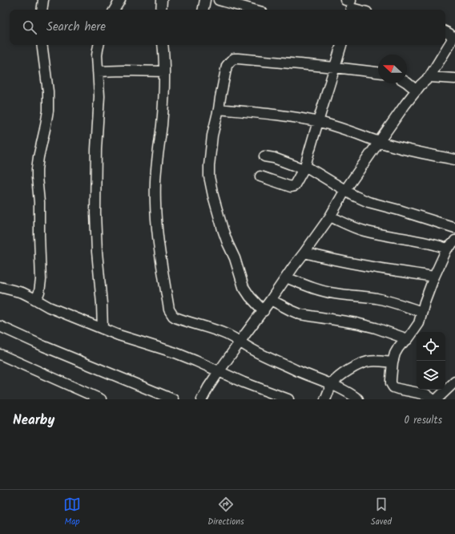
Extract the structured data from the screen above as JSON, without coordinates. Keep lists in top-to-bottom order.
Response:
{
  "north": "left",
  "page": {
    "search": "Search here",
    "heading": ["Nearby", "0 results"],
    "nav": ["Map", "Directions", "Saved"]
  }
}
